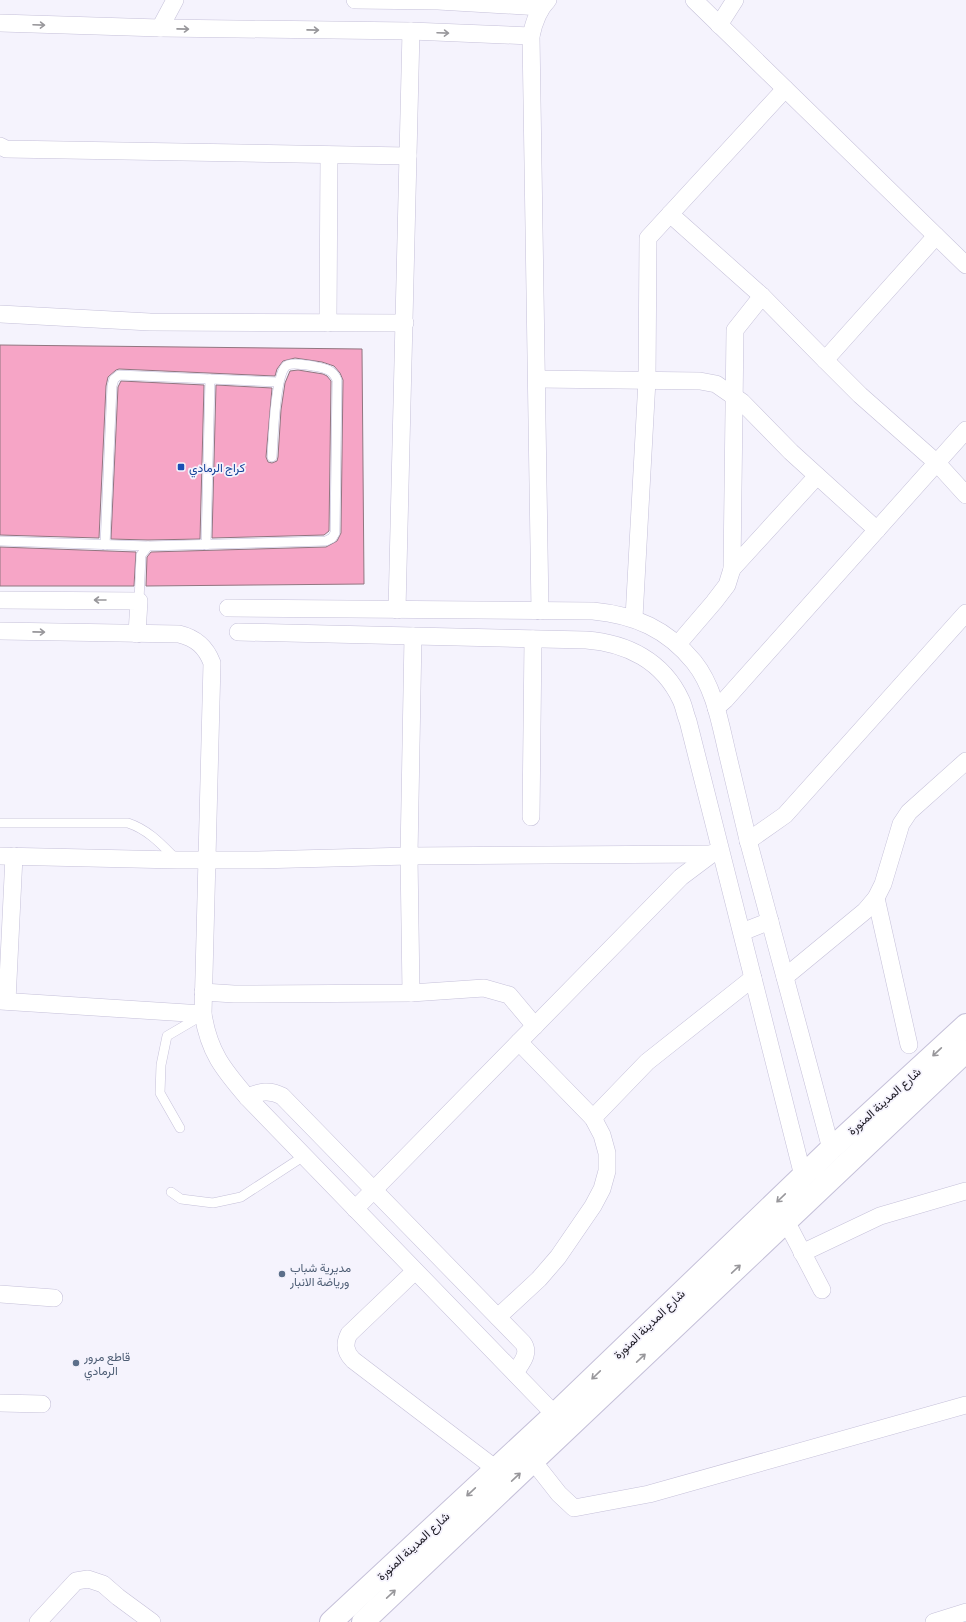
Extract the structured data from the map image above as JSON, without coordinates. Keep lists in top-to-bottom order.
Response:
{
  "streets": {
    "main road": ["شارع المدينة المنورة"]
  },
  "places": {
    "transit": ["كراج الرمادي"],
    "other": ["مديرية شباب ورياضة الانبار", "قاطع مرور الرمادي"]
  }
}
